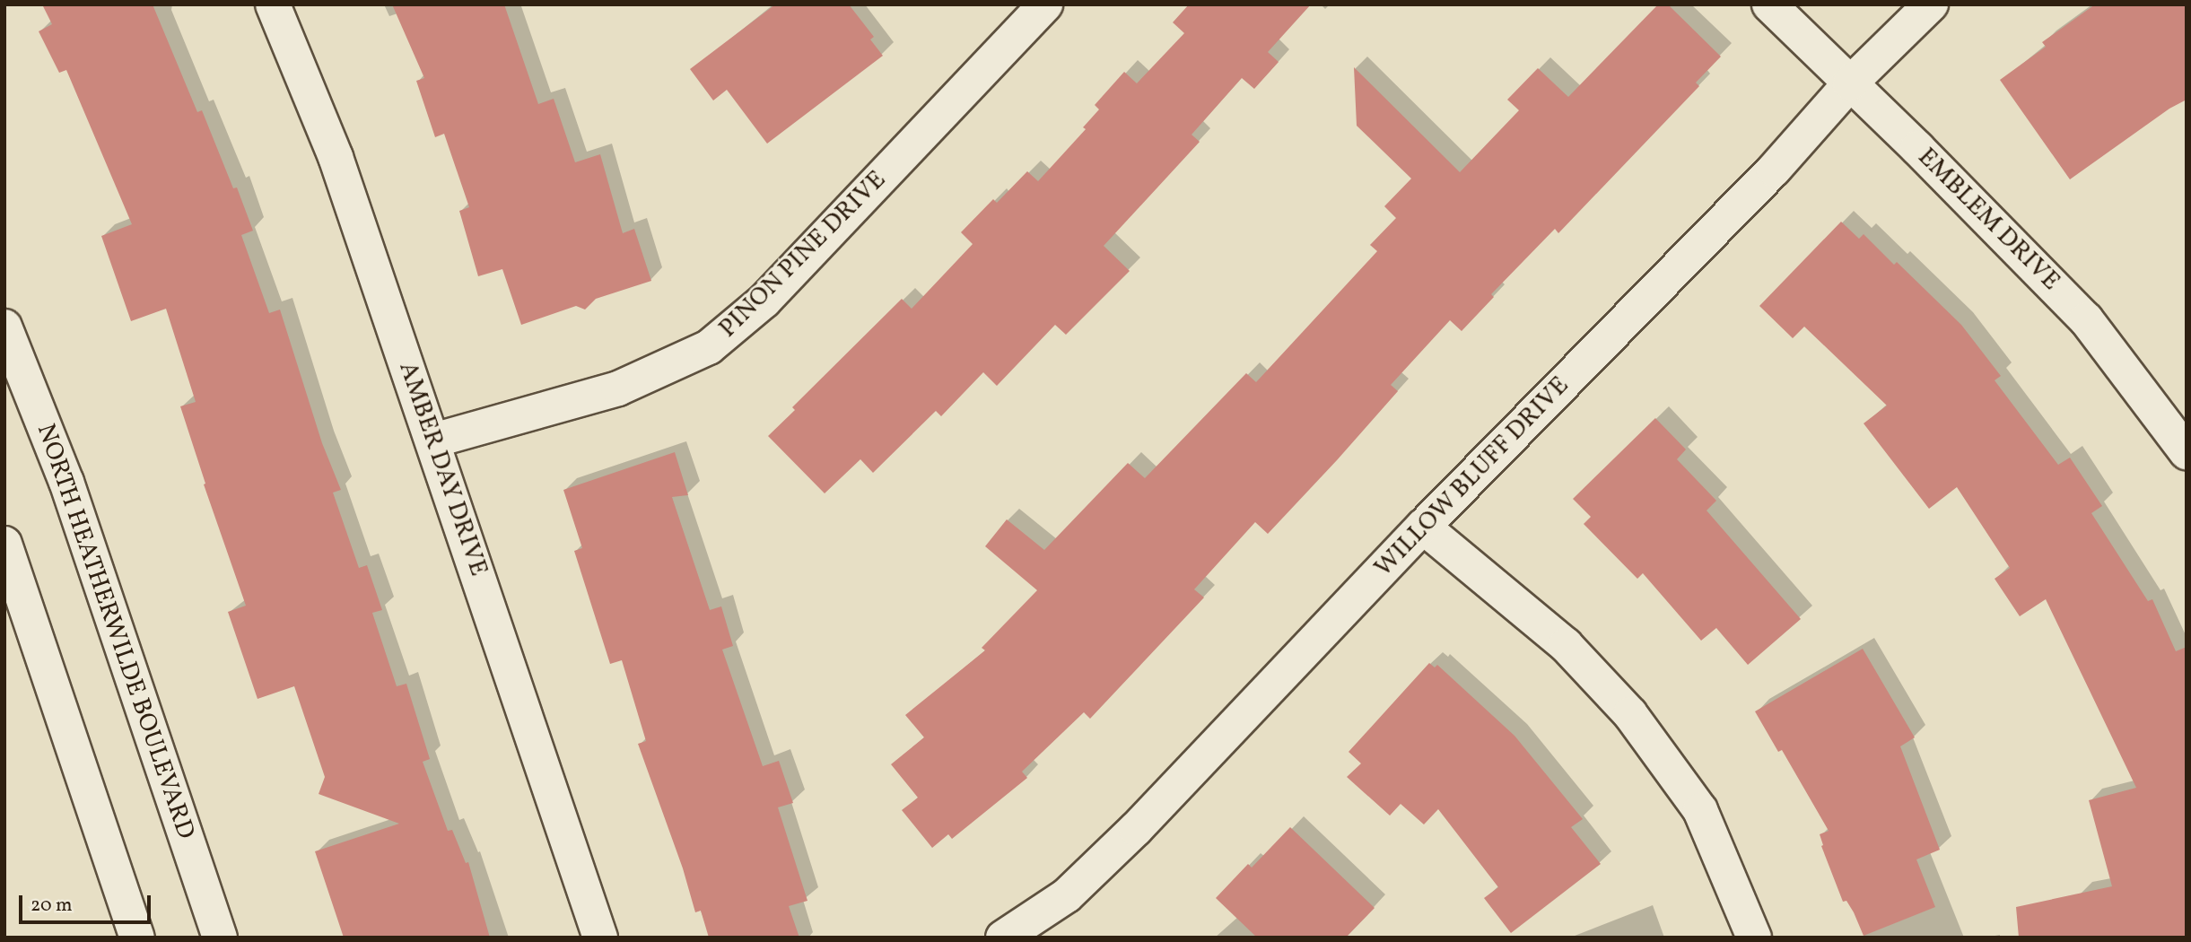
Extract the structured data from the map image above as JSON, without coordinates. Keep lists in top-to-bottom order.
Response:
{
  "streets": {
    "street": [
      "EMBLEM DRIVE",
      "PINON PINE DRIVE",
      "AMBER DAY DRIVE",
      "WILLOW BLUFF DRIVE",
      "NORTH HEATHERWILDE BOULEVARD"
    ]
  },
  "crossings": [
    ["EMBLEM DRIVE", "WILLOW BLUFF DRIVE"],
    ["PINON PINE DRIVE", "AMBER DAY DRIVE"]
  ],
  "scale_bar": "20 m"
}
